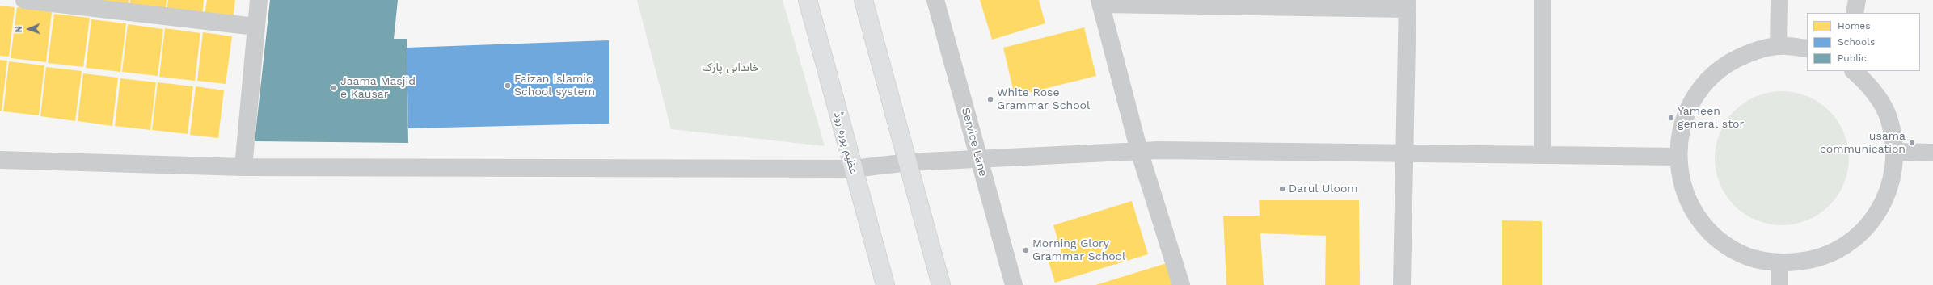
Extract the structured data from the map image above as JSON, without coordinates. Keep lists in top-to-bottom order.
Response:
{
  "streets": {
    "main road": ["عظیم پورہ روڈ"],
    "street": ["Service Lane"]
  },
  "parks": ["خاندانی پارک"],
  "places": [
    "Faizan Islamic School system",
    "Jaama Masjid e Kausar",
    "White Rose Grammar School",
    "Yameen general stor",
    "usama communication",
    "Darul Uloom",
    "Morning Glory Grammar School"
  ],
  "legend": ["Homes", "Schools", "Public"],
  "north": "left"
}
